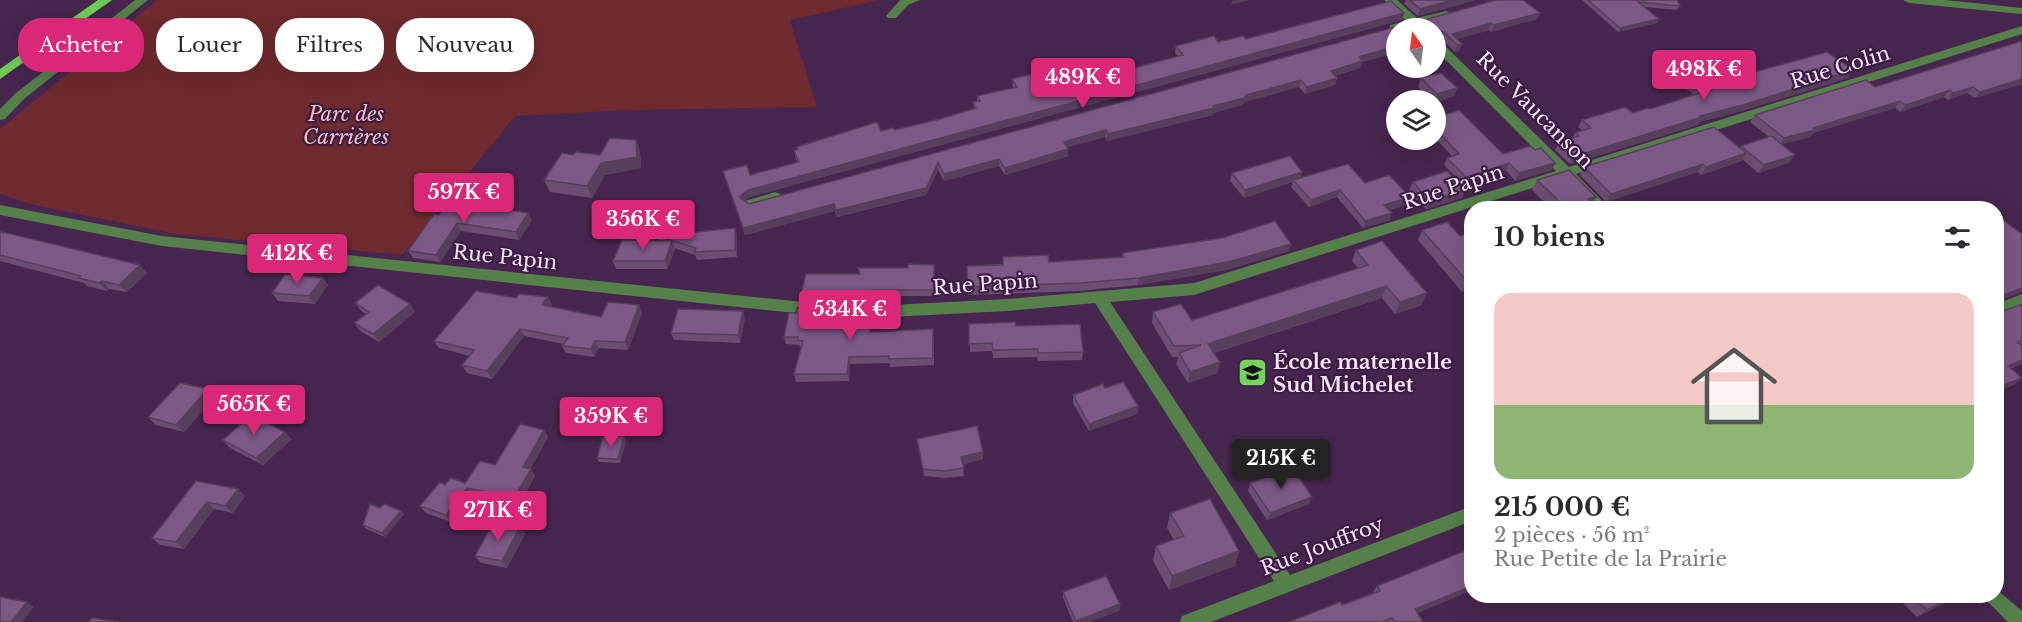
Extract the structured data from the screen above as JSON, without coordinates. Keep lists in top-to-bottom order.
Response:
{
  "streets": {
    "street": [
      "Rue Colin",
      "Rue Vaucanson",
      "Rue Papin",
      "Rue Jouffroy"
    ]
  },
  "crossings": [
    ["Rue Colin", "Rue Vaucanson"],
    ["Rue Colin", "Rue Papin"],
    ["Rue Vaucanson", "Rue Papin"]
  ],
  "parks": ["Parc des Carrières"],
  "places": {
    "school or university": ["École maternelle Sud Michelet"]
  },
  "north": "top",
  "page": {
    "chip": [
      "Acheter",
      "Louer",
      "Filtres",
      "Nouveau"
    ],
    "price": [
      "498K €",
      "489K €",
      "597K €",
      "356K €",
      "412K €",
      "534K €",
      "565K €",
      "359K €",
      "215K €",
      "271K €"
    ],
    "heading": "10 biens",
    "list": [
      {
        "name": "215 000 €",
        "note": "2 pièces · 56 m² · Rue Petite de la Prairie"
      }
    ]
  }
}
